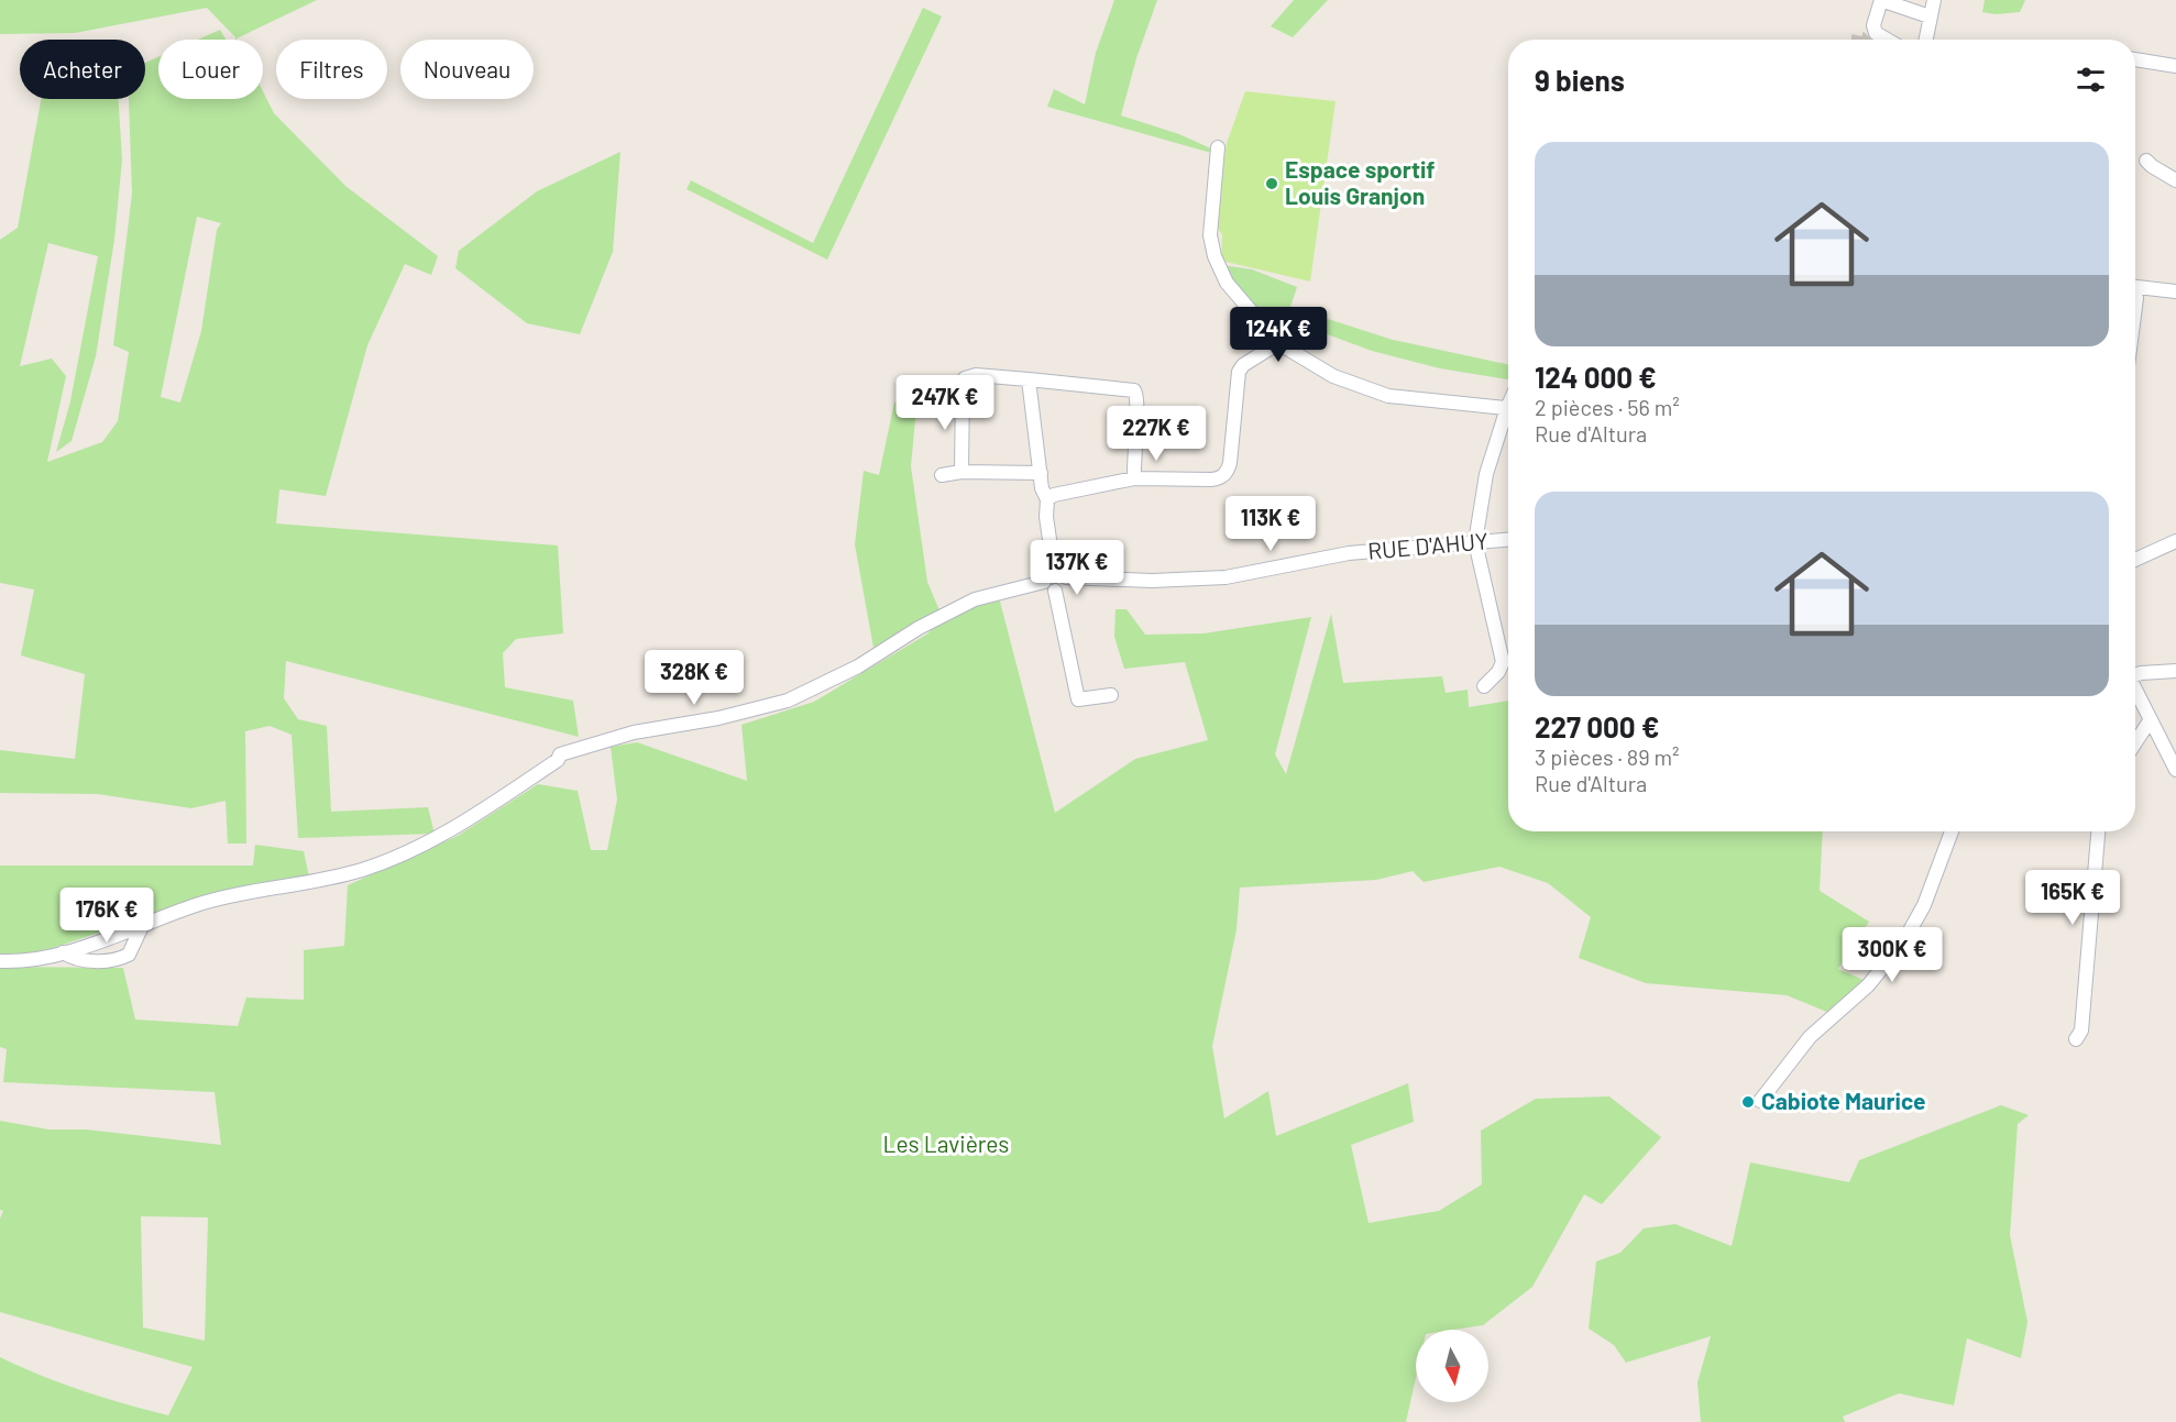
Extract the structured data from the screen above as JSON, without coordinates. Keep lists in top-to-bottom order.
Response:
{
  "streets": {
    "street": ["RUE D'AHUY"]
  },
  "parks": ["Les Lavières"],
  "places": ["Espace sportif Louis Granjon", "Cabiote Maurice"],
  "north": "bottom",
  "page": {
    "chip": [
      "Acheter",
      "Louer",
      "Filtres",
      "Nouveau"
    ],
    "heading": "9 biens",
    "list": [
      {
        "name": "124 000 €",
        "note": "2 pièces · 56 m² · Rue d'Altura"
      },
      {
        "name": "227 000 €",
        "note": "3 pièces · 89 m² · Rue d'Altura"
      }
    ],
    "price": [
      "124K €",
      "247K €",
      "227K €",
      "113K €",
      "137K €",
      "328K €",
      "165K €",
      "176K €",
      "300K €"
    ]
  }
}
